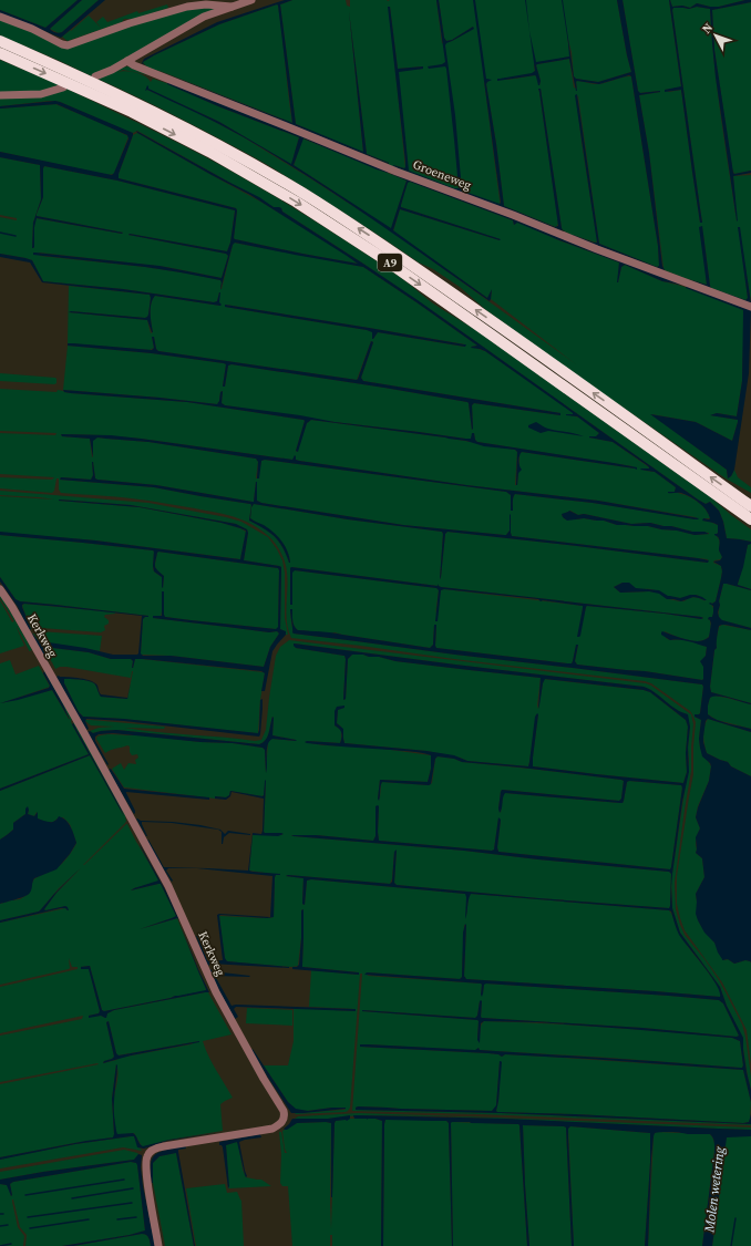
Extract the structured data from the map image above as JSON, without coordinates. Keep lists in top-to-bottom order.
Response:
{
  "streets": {
    "highway": ["A9"],
    "street": ["Groeneweg", "Kerkweg"]
  },
  "water": ["Molen wetering"],
  "north": "top left"
}
